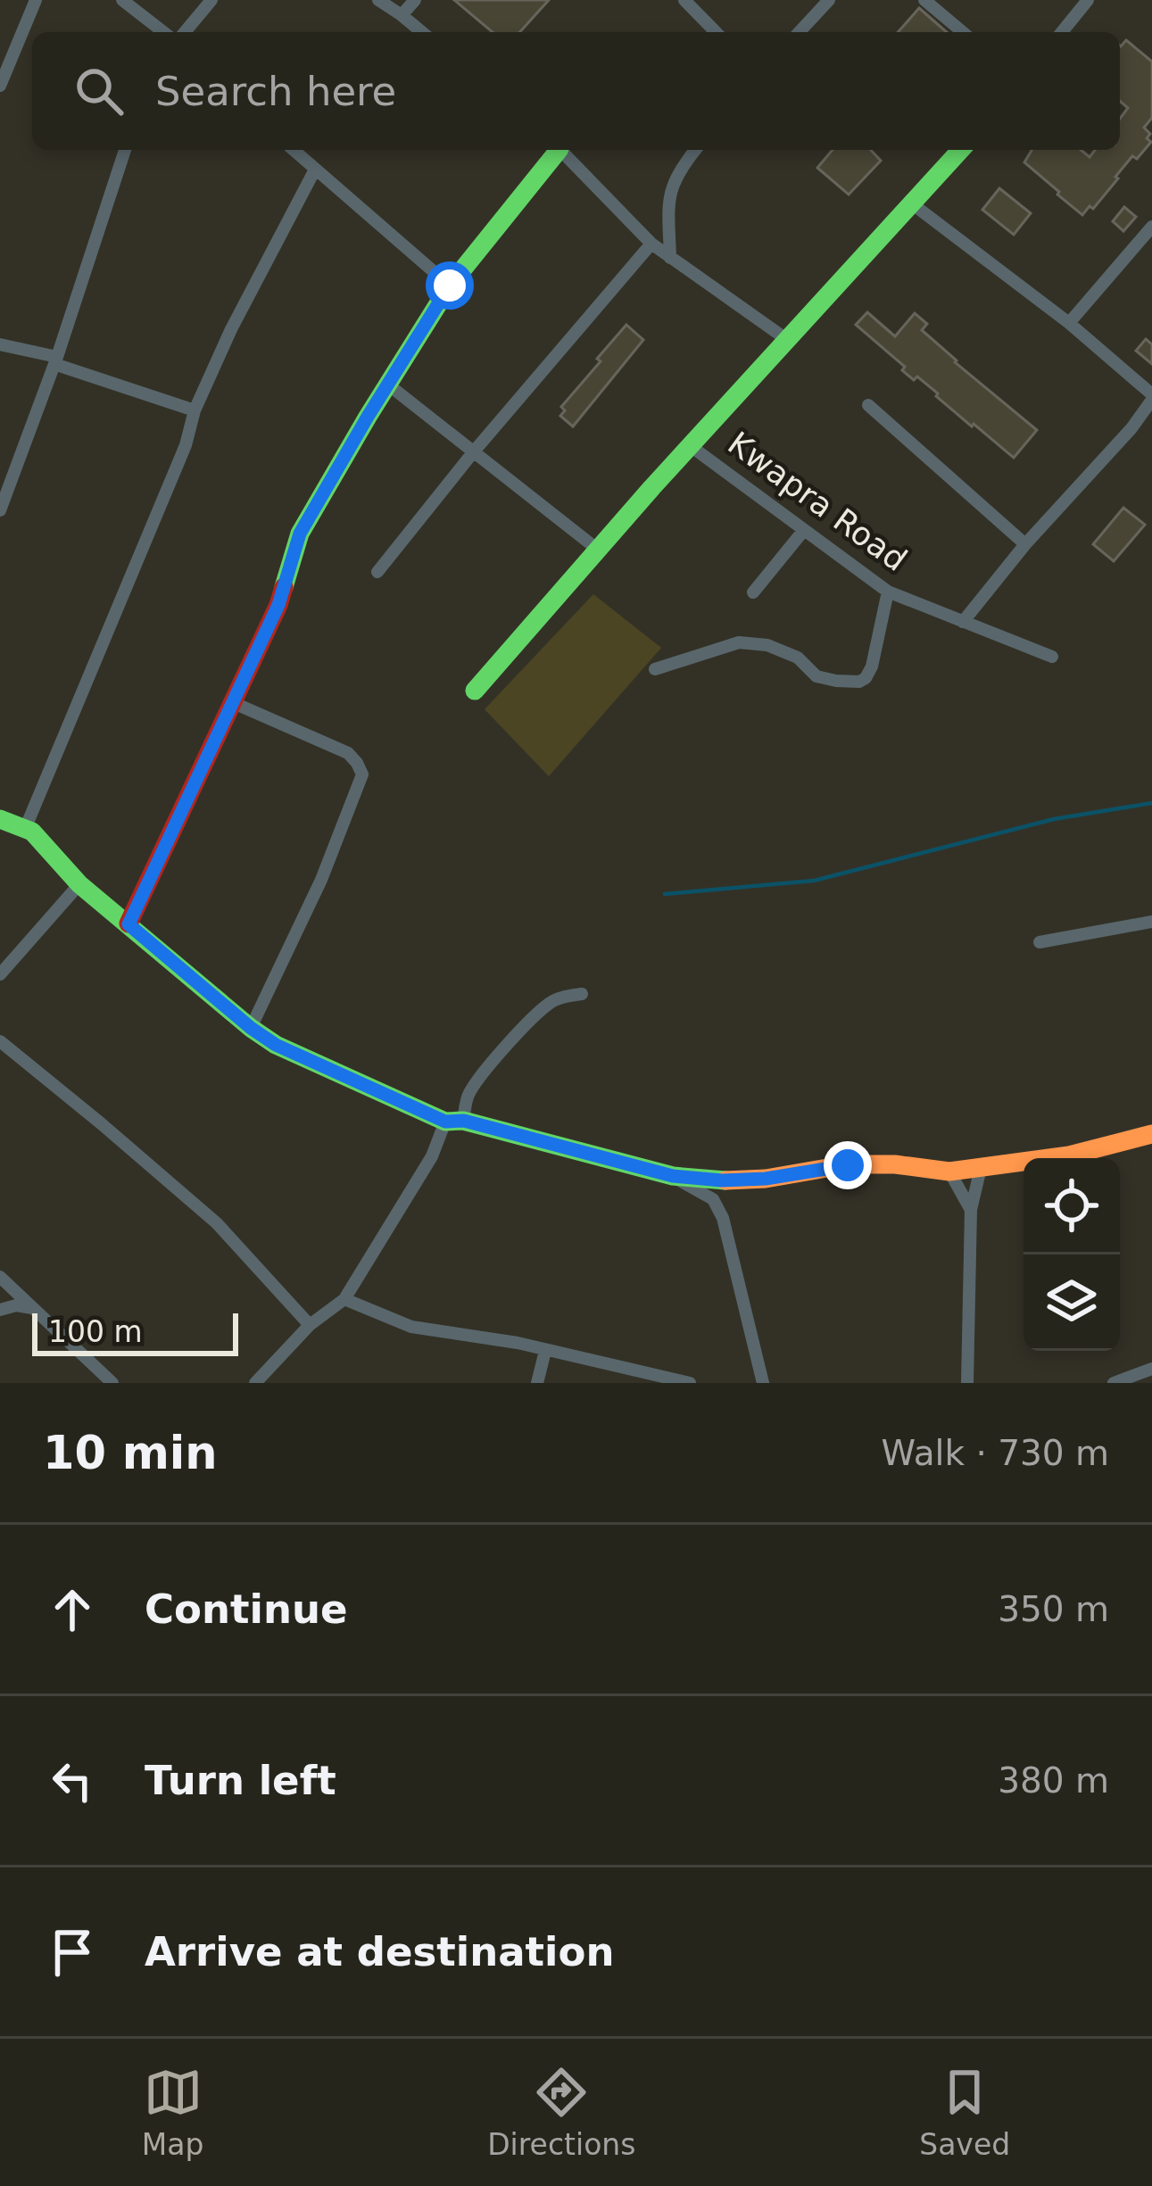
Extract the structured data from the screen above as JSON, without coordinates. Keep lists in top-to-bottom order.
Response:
{
  "streets": {
    "street": ["Kwapra Road"]
  },
  "scale_bar": "100 m",
  "page": {
    "search": "Search here",
    "scale": "100 m",
    "heading": ["10 min", "Walk · 730 m"],
    "list": [
      ["Continue", "350 m"],
      ["Turn left", "380 m"],
      "Arrive at destination"
    ],
    "nav": ["Map", "Directions", "Saved"]
  }
}
